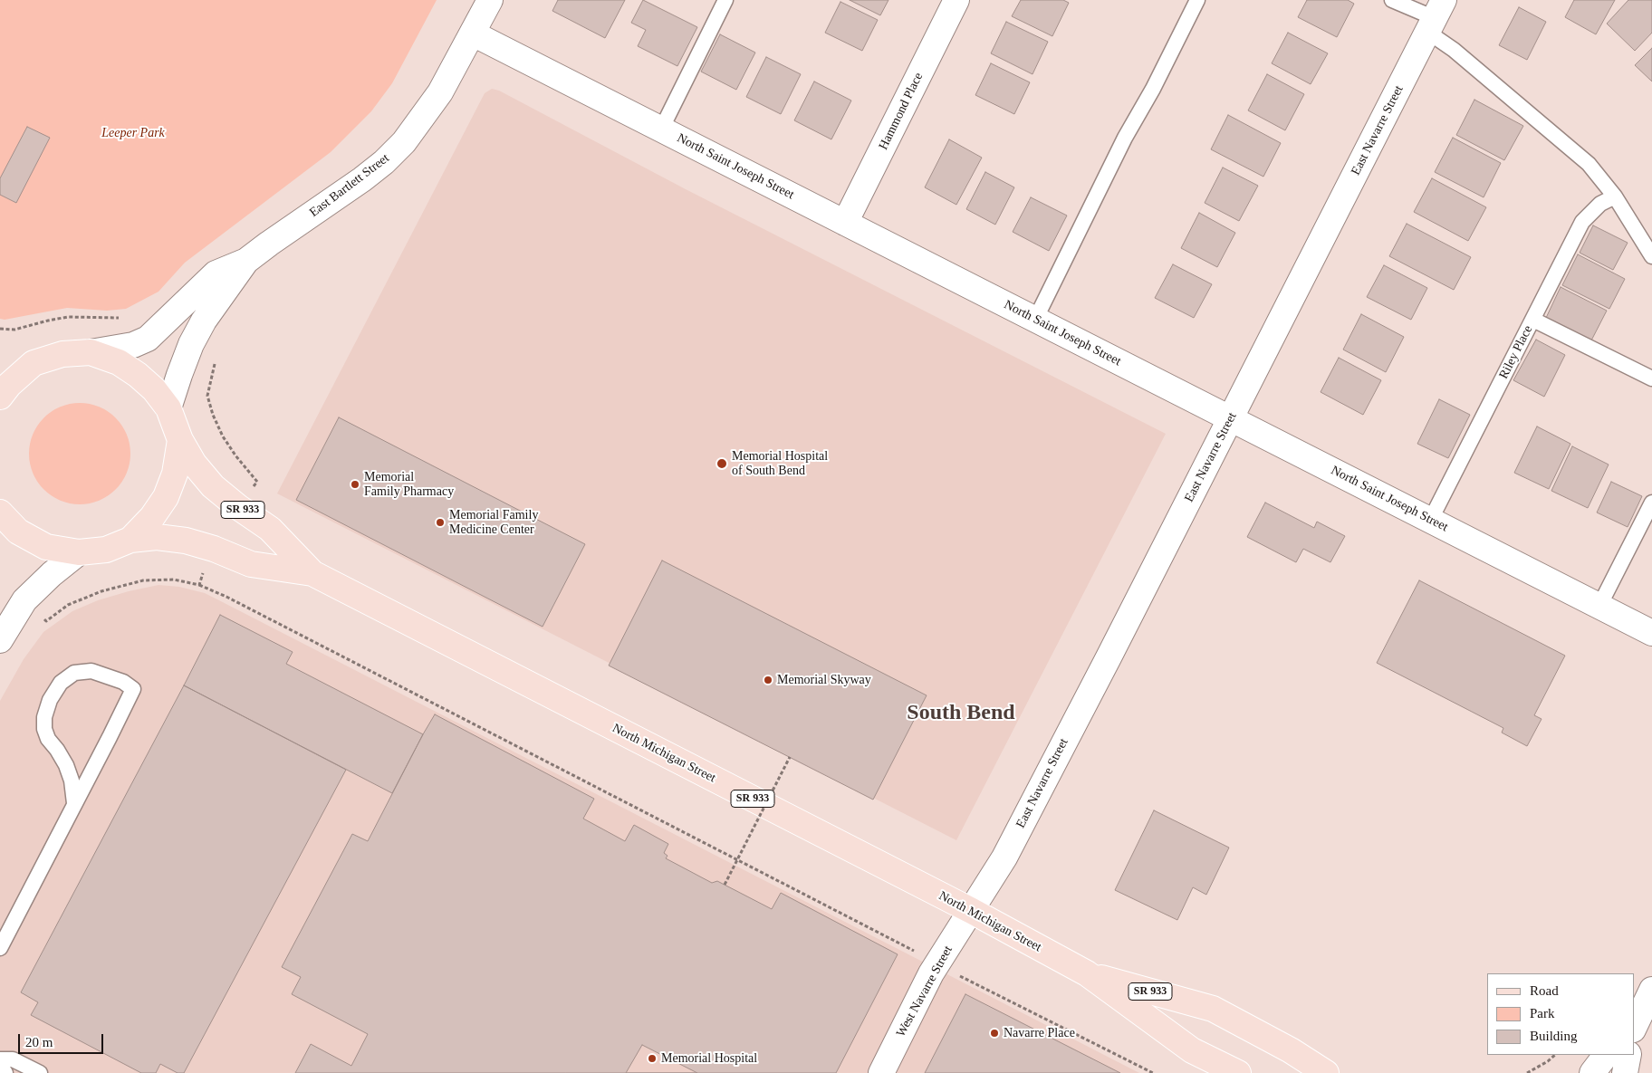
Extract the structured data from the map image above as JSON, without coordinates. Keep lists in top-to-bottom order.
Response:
{
  "streets": {
    "main road": ["SR 933", "North Michigan Street"],
    "street": [
      "Hammond Place",
      "East Navarre Street",
      "North Saint Joseph Street",
      "East Bartlett Street",
      "West Navarre Street"
    ],
    "lane": ["Riley Place"]
  },
  "crossings": [
    ["Hammond Place", "North Saint Joseph Street"],
    ["East Navarre Street", "North Saint Joseph Street"],
    ["East Navarre Street", "North Michigan Street"],
    ["East Navarre Street", "West Navarre Street"],
    ["North Saint Joseph Street", "East Bartlett Street"],
    ["North Saint Joseph Street", "Riley Place"],
    ["East Bartlett Street", "SR 933"],
    ["SR 933", "North Michigan Street"],
    ["North Michigan Street", "West Navarre Street"]
  ],
  "districts": ["South Bend"],
  "parks": ["Leeper Park"],
  "places": [
    "Memorial Hospital of South Bend",
    "Memorial Family Pharmacy",
    "Memorial Family Medicine Center",
    "Memorial Skyway",
    "Navarre Place",
    "Memorial Hospital"
  ],
  "legend": ["Road", "Park", "Building"],
  "scale_bar": "20 m"
}
